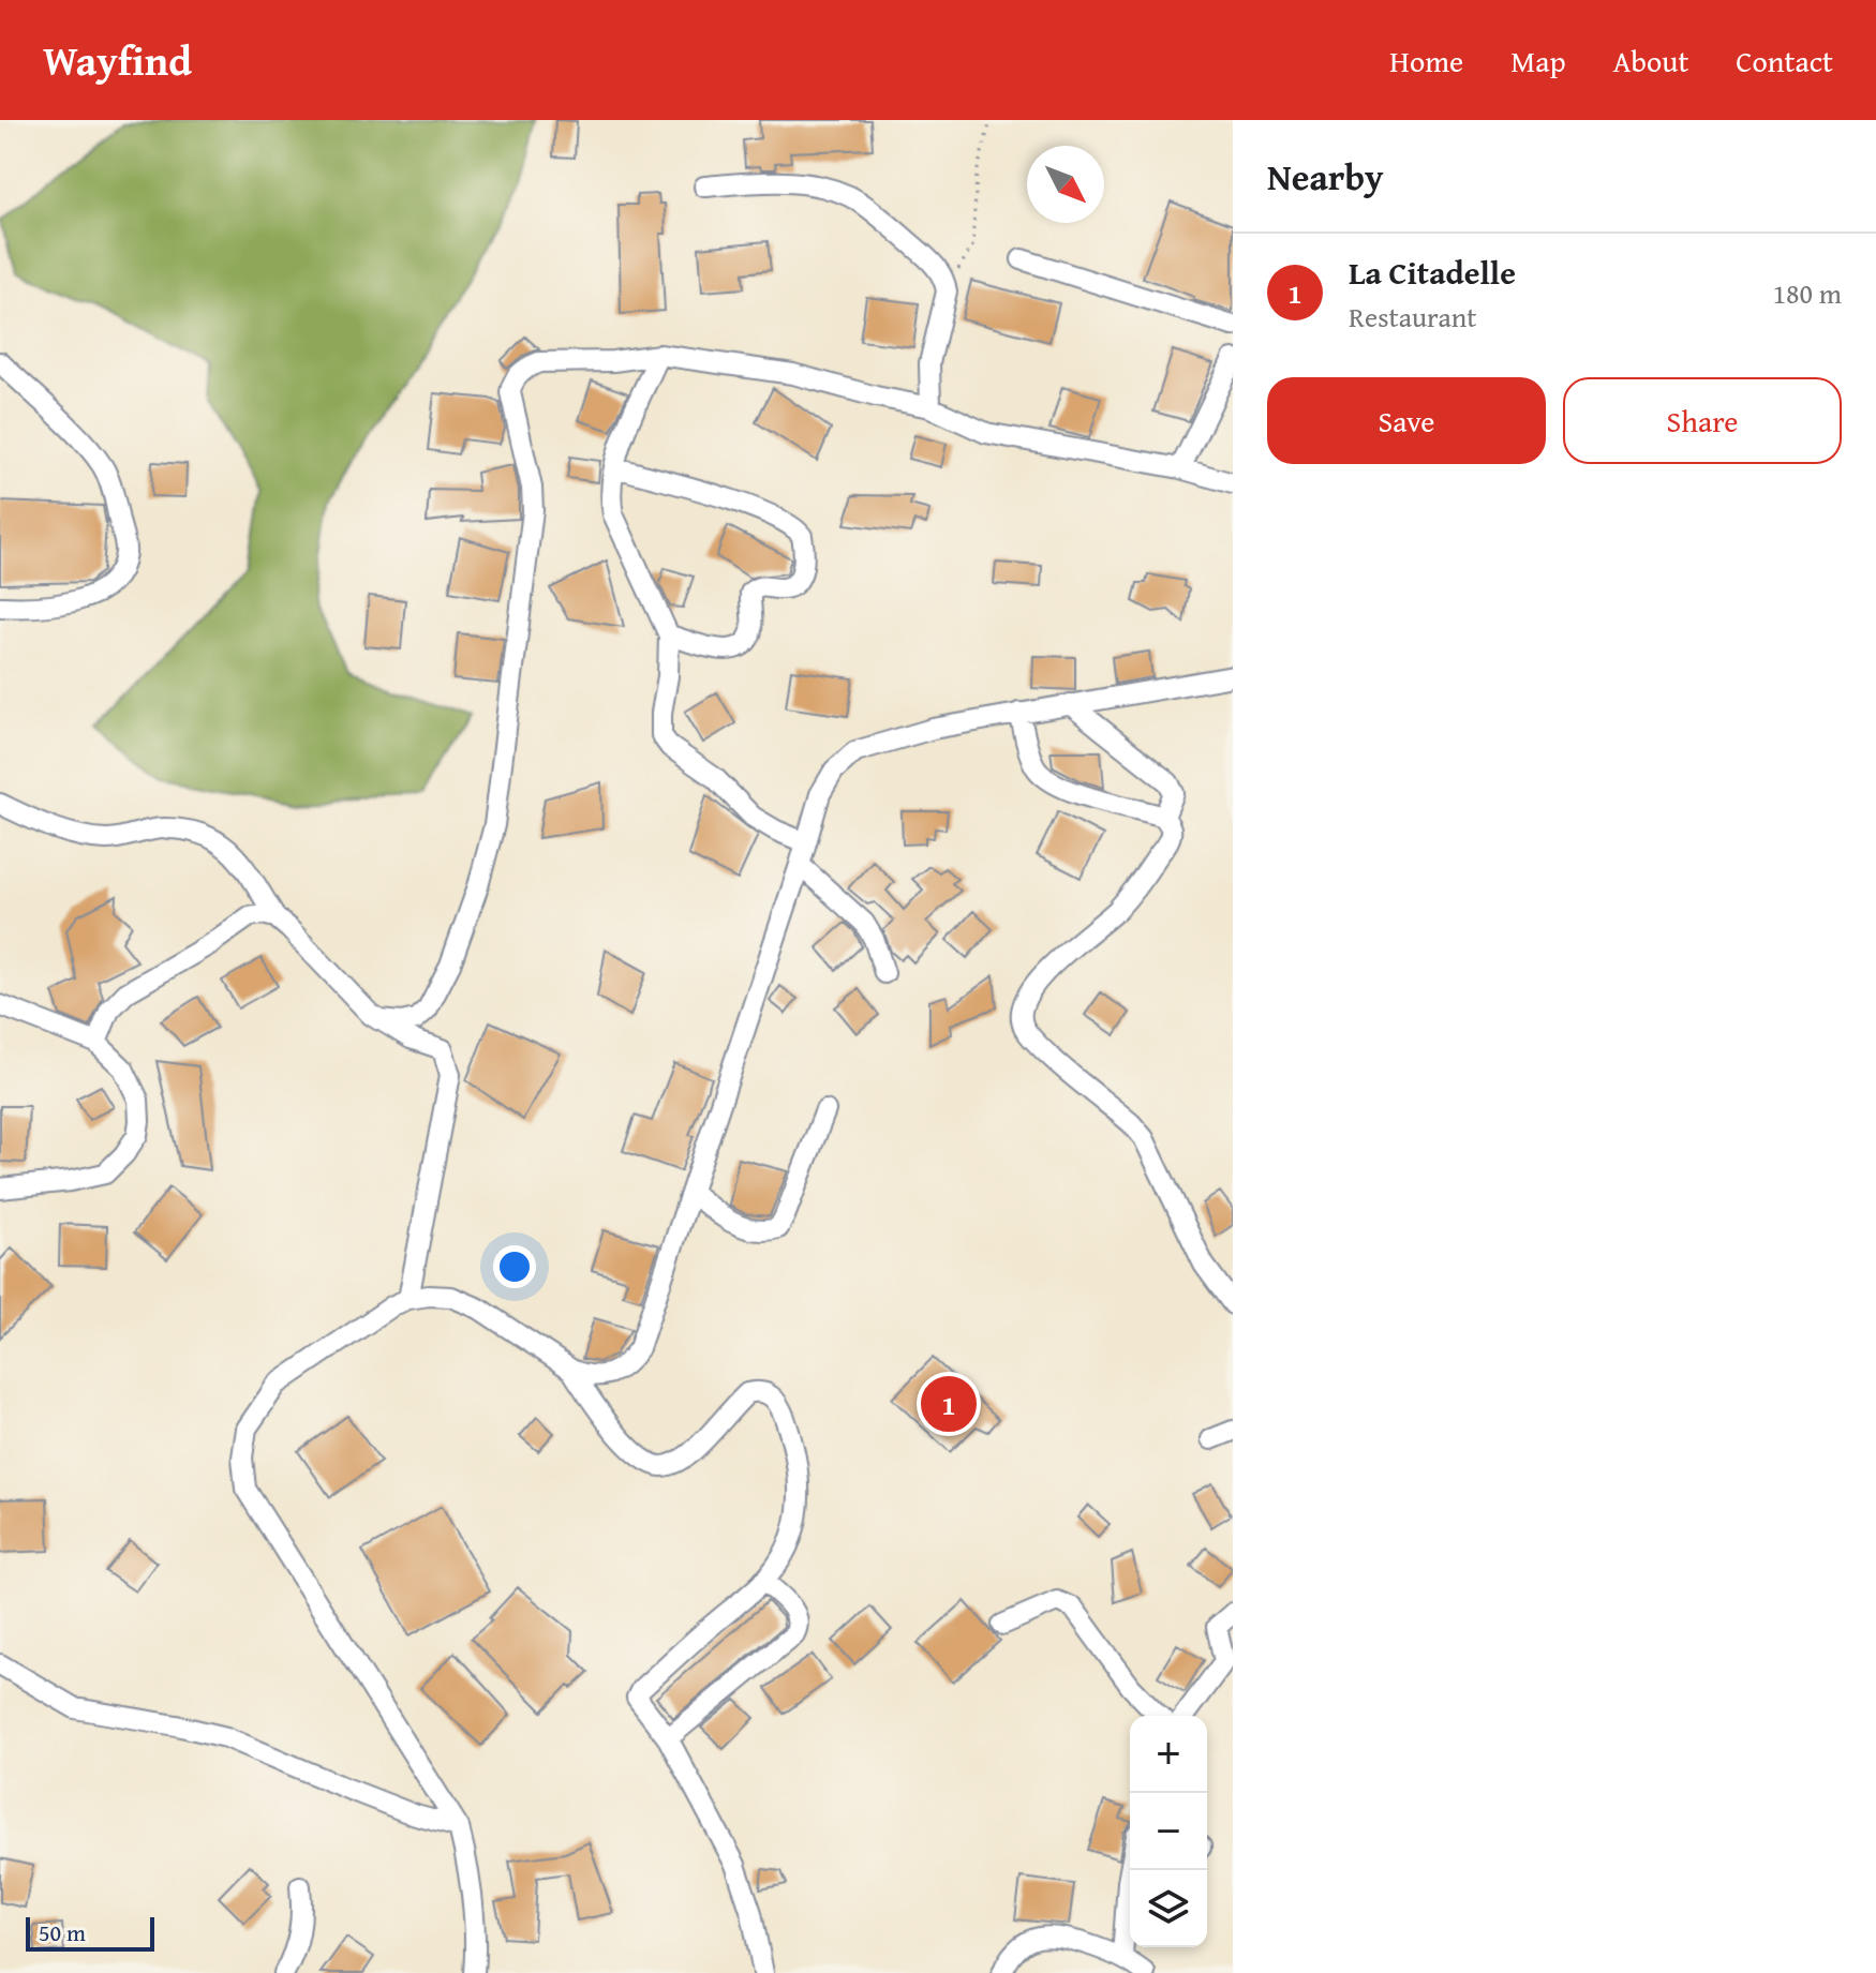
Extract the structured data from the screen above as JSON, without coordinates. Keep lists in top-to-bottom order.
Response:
{
  "scale_bar": "50 m",
  "north": "bottom right",
  "page": {
    "header": "Wayfind",
    "nav": [
      "Home",
      "Map",
      "About",
      "Contact"
    ],
    "heading": "Nearby",
    "list": [
      {
        "mark": "1",
        "name": "La Citadelle",
        "note": "Restaurant",
        "value": "180 m"
      }
    ],
    "buttons": ["Save", "Share"],
    "pins": "1",
    "map_buttons": ["+", "−"],
    "scale": "50 m"
  }
}
